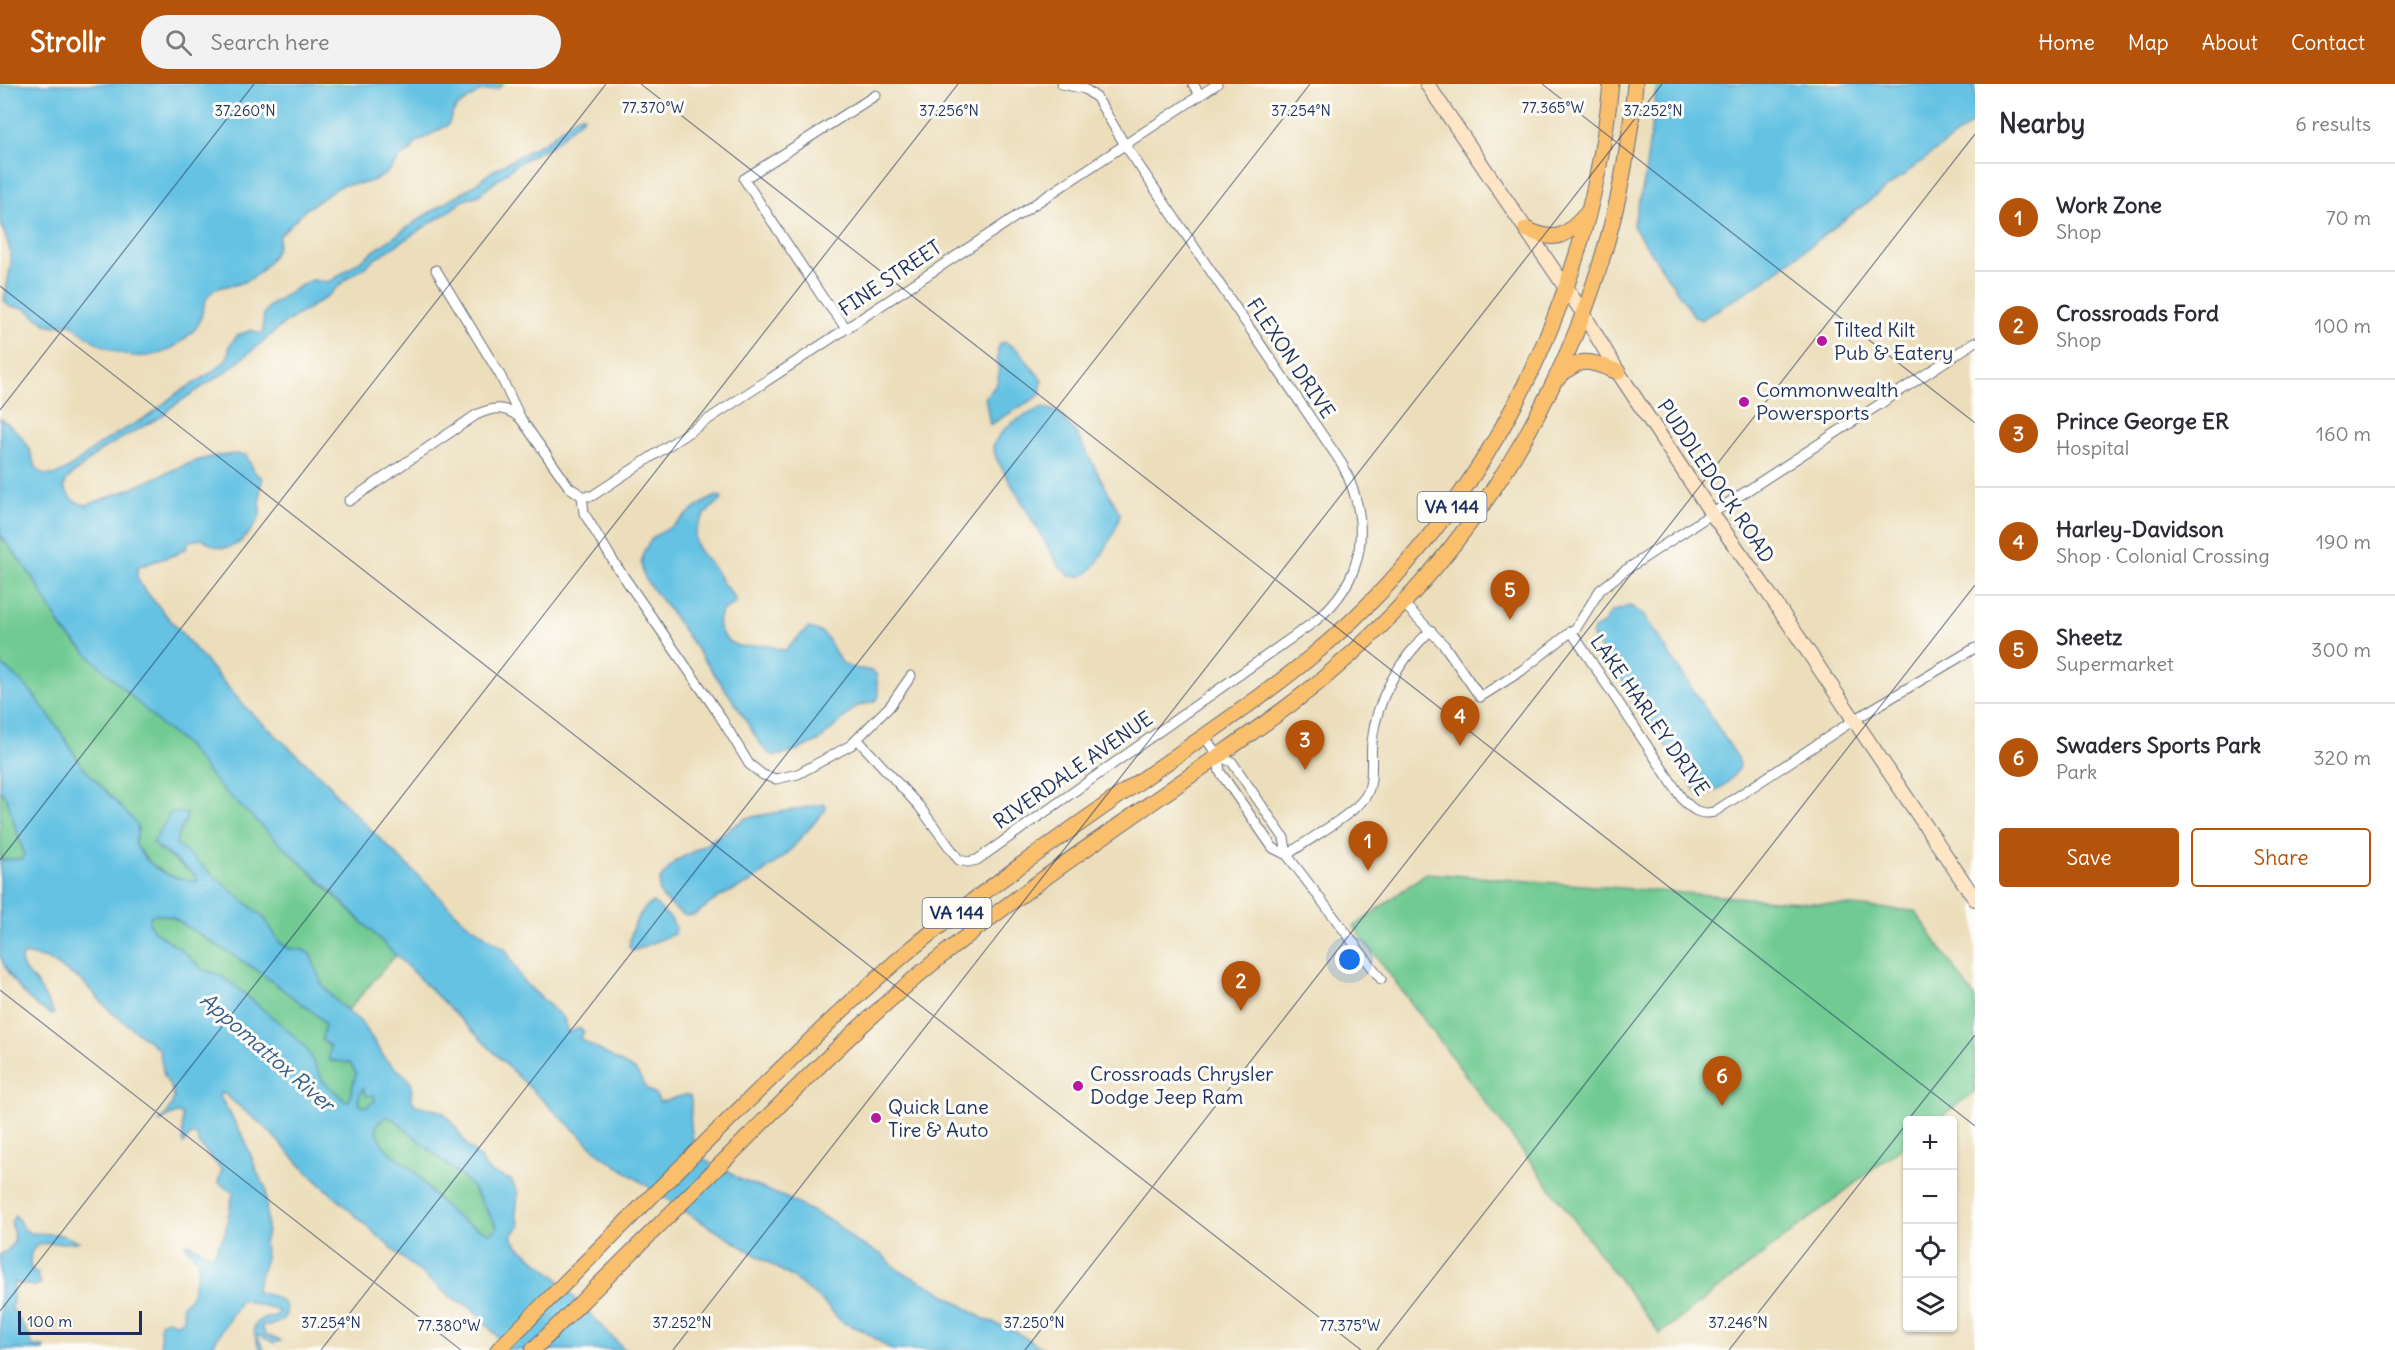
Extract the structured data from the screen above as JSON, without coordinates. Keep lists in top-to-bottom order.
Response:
{
  "streets": {
    "main road": ["PUDDLEDOCK ROAD", "VA 144"],
    "street": [
      "FINE STREET",
      "FLEXON DRIVE",
      "LAKE HARLEY DRIVE",
      "RIVERDALE AVENUE"
    ]
  },
  "crossings": [
    ["FINE STREET", "FLEXON DRIVE"],
    ["FLEXON DRIVE", "RIVERDALE AVENUE"],
    ["PUDDLEDOCK ROAD", "VA 144"],
    ["PUDDLEDOCK ROAD", "LAKE HARLEY DRIVE"]
  ],
  "water": ["Appomattox River"],
  "places": [
    "Tilted Kilt Pub & Eatery",
    "Commonwealth Powersports",
    "Crossroads Chrysler Dodge Jeep Ram",
    "Quick Lane Tire & Auto"
  ],
  "scale_bar": "100 m",
  "page": {
    "header": "Strollr",
    "search": "Search here",
    "nav": [
      "Home",
      "Map",
      "About",
      "Contact"
    ],
    "heading": ["Nearby", "6 results"],
    "list": [
      {
        "mark": "1",
        "name": "Work Zone",
        "note": "Shop",
        "value": "70 m"
      },
      {
        "mark": "2",
        "name": "Crossroads Ford",
        "note": "Shop",
        "value": "100 m"
      },
      {
        "mark": "3",
        "name": "Prince George ER",
        "note": "Hospital",
        "value": "160 m"
      },
      {
        "mark": "4",
        "name": "Harley-Davidson",
        "note": "Shop · Colonial Crossing",
        "value": "190 m"
      },
      {
        "mark": "5",
        "name": "Sheetz",
        "note": "Supermarket",
        "value": "300 m"
      },
      {
        "mark": "6",
        "name": "Swaders Sports Park",
        "note": "Park",
        "value": "320 m"
      }
    ],
    "pins": [
      "5",
      "4",
      "3",
      "1",
      "2",
      "6"
    ],
    "buttons": ["Save", "Share"],
    "map_buttons": ["+", "−"],
    "scale": "100 m"
  },
  "coordinates": [
    "77.370°W",
    "77.365°W",
    "37.260°N",
    "37.256°N",
    "37.254°N",
    "37.252°N",
    "37.250°N",
    "37.246°N",
    "77.380°W",
    "77.375°W"
  ]
}
